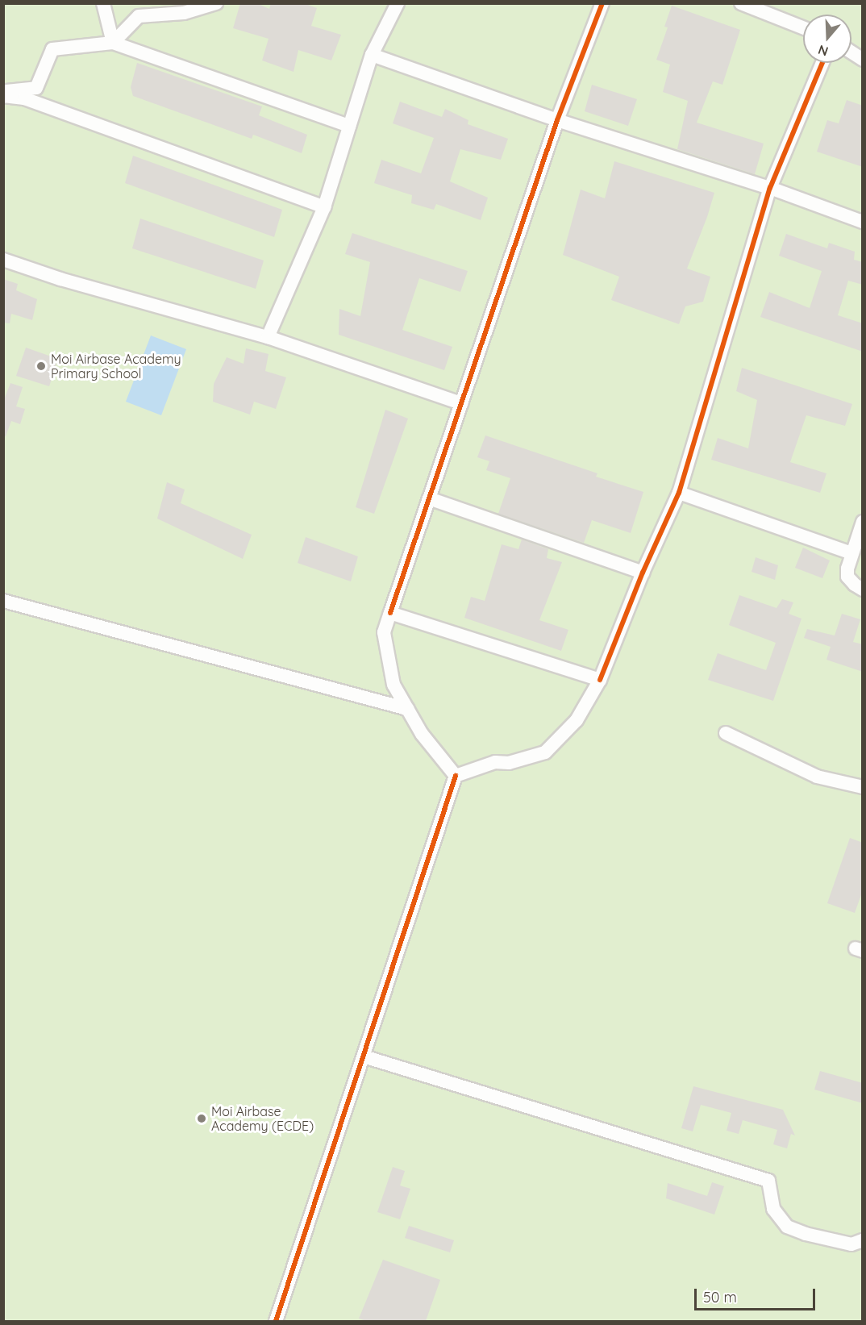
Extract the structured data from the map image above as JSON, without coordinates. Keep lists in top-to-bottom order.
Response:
{
  "places": ["Moi Airbase Academy Primary School", "Moi Airbase Academy (ECDE)"],
  "scale_bar": "50 m",
  "north": "bottom"
}
